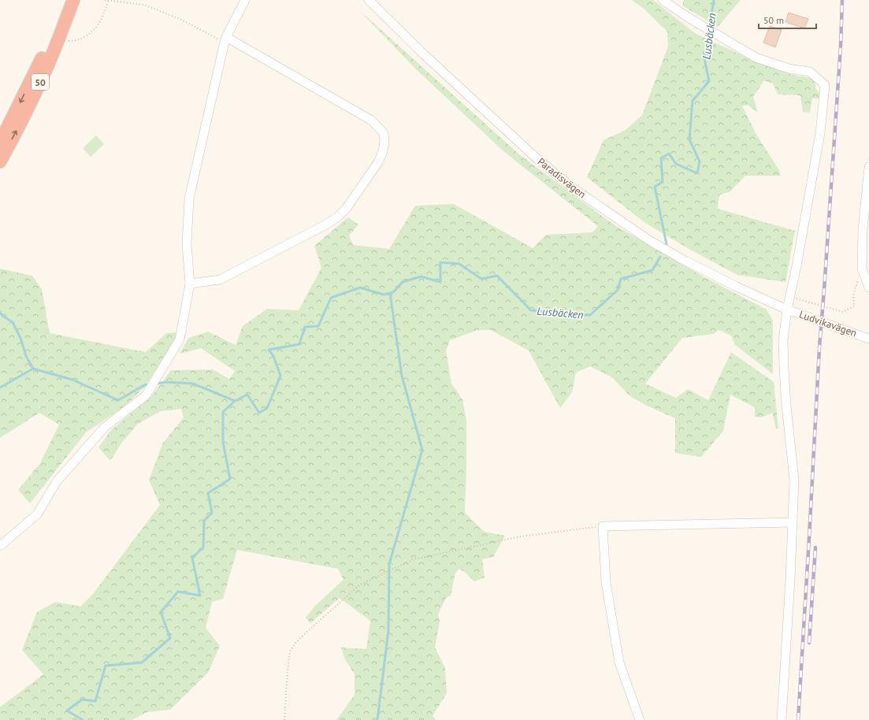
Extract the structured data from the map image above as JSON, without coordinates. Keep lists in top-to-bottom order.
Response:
{
  "streets": {
    "highway": ["50"],
    "street": ["Paradisvägen", "Ludvikavägen"]
  },
  "crossings": [
    ["Paradisvägen", "Ludvikavägen"]
  ],
  "water": ["Lusbäcken"],
  "scale_bar": "50 m"
}
